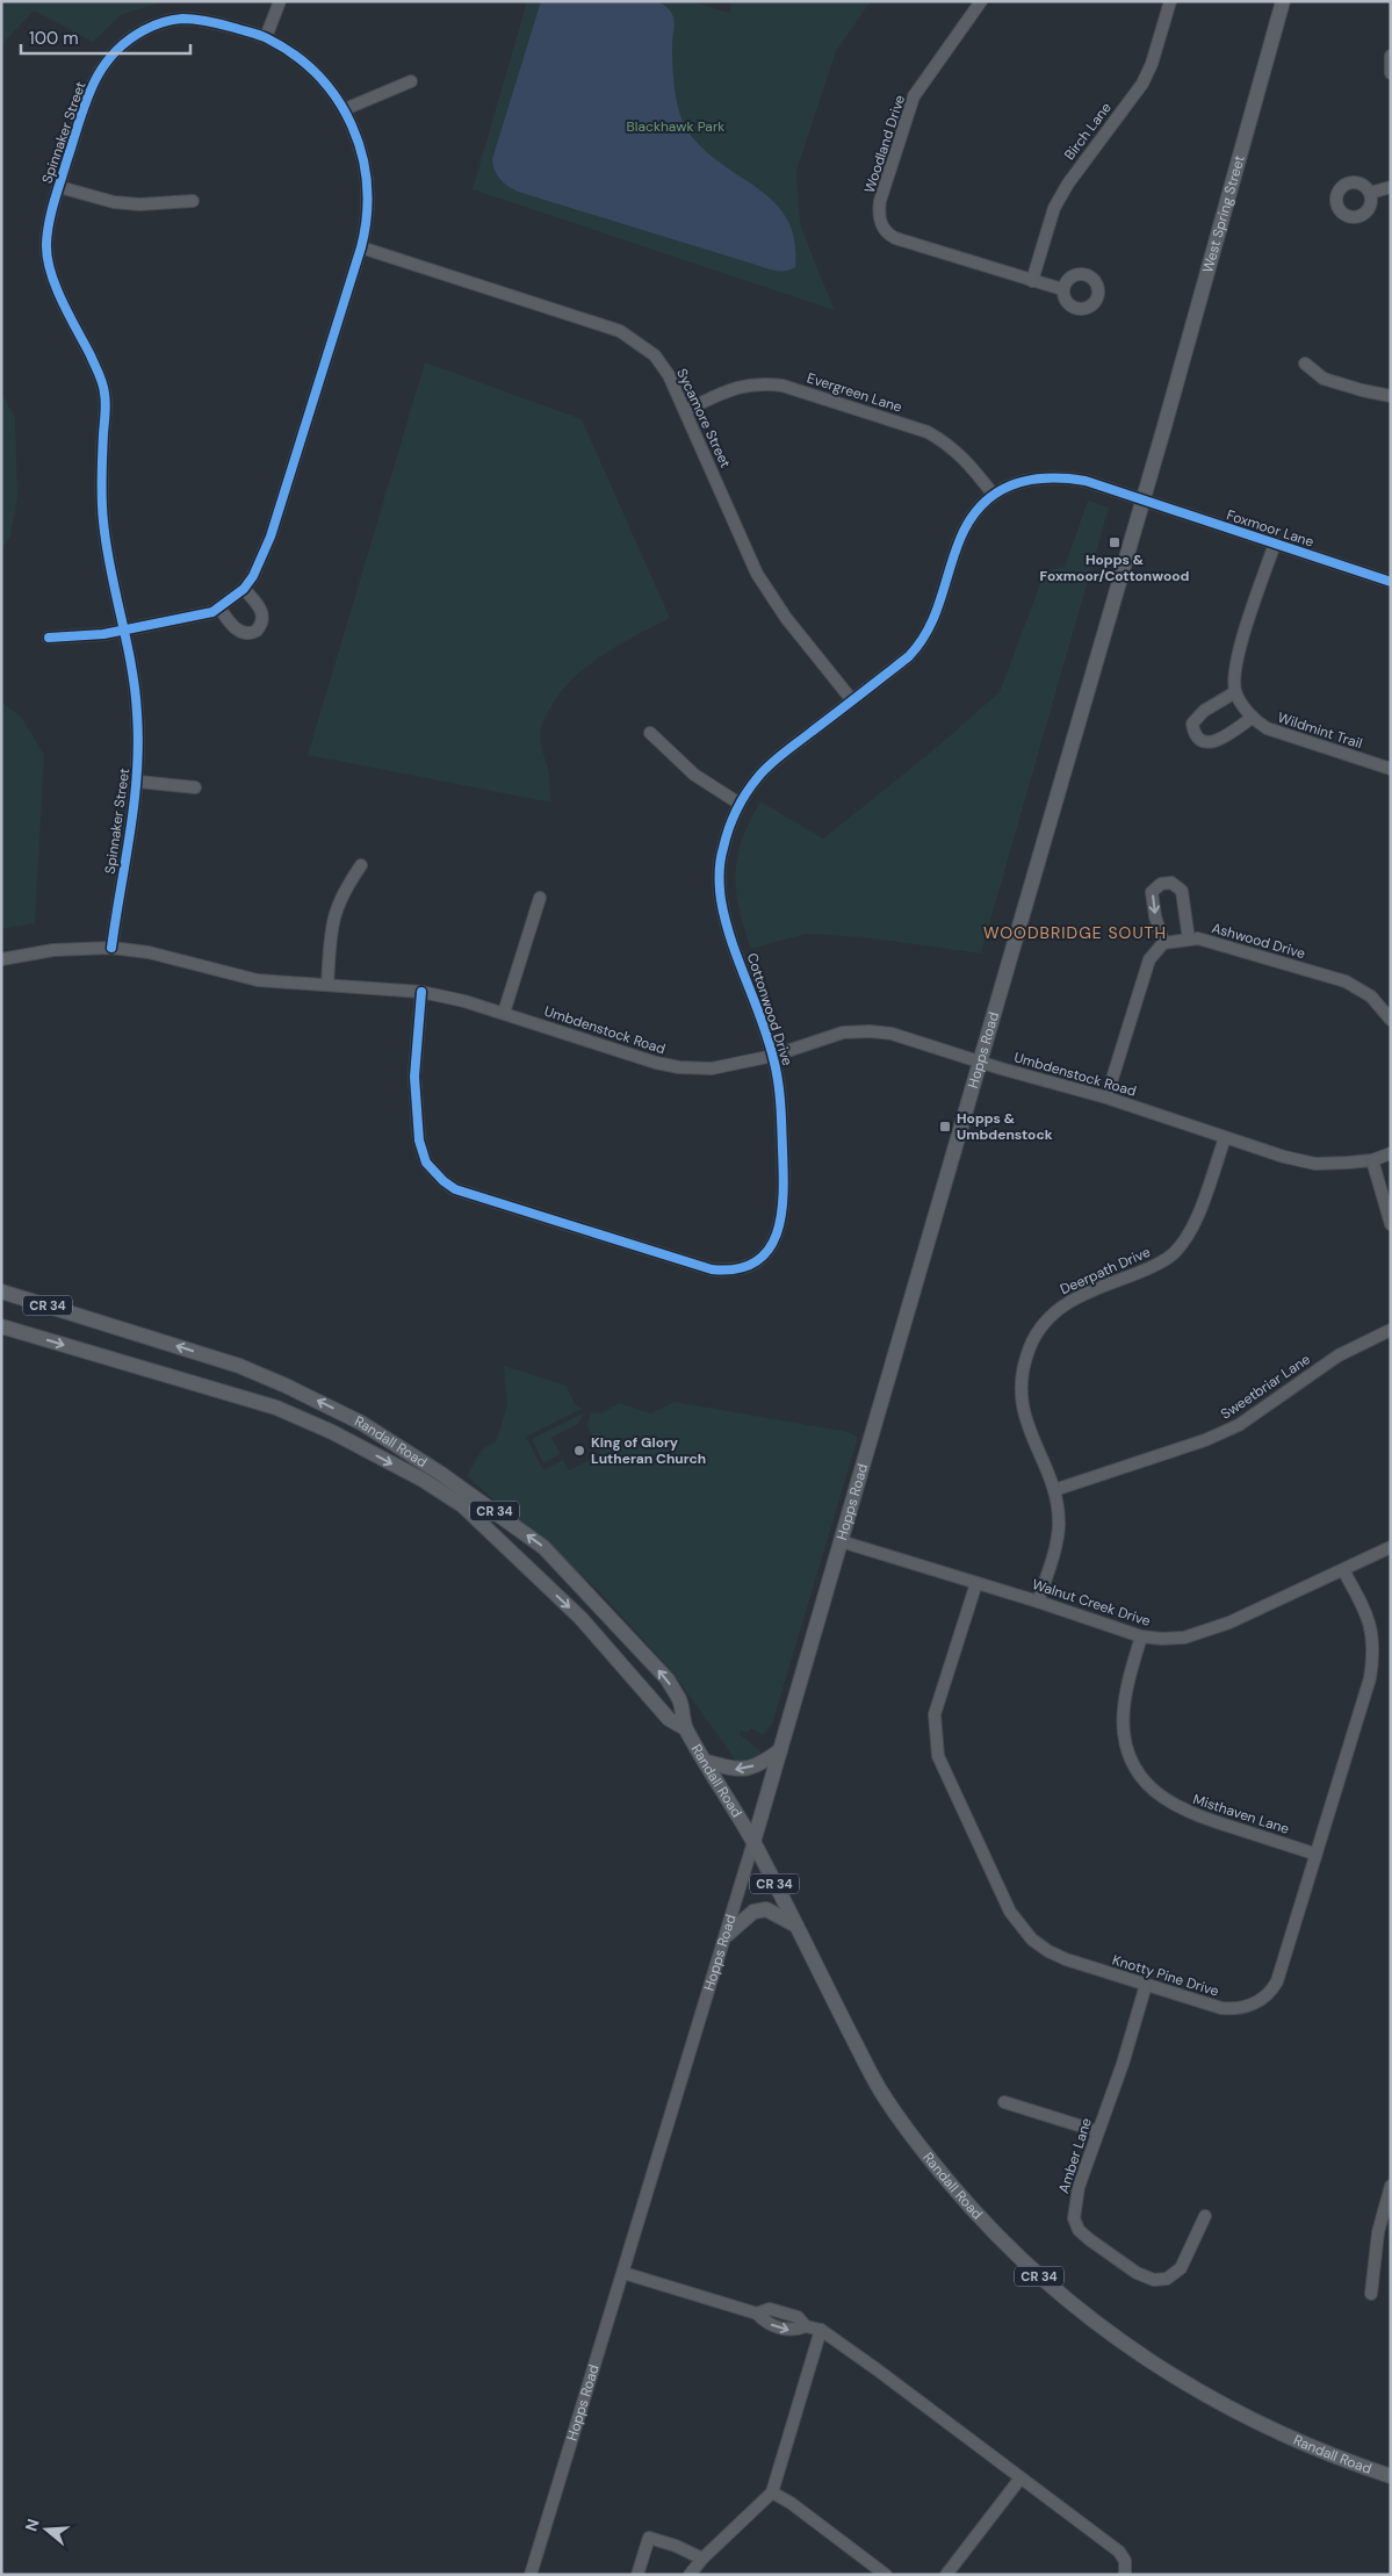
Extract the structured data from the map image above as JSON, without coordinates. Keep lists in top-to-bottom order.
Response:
{
  "streets": {
    "main road": [
      "West Spring Street",
      "Hopps Road",
      "CR 34",
      "Randall Road"
    ],
    "street": [
      "Birch Lane",
      "Spinnaker Street",
      "Woodland Drive",
      "Evergreen Lane",
      "Sycamore Street",
      "Foxmoor Lane",
      "Wildmint Trail",
      "Ashwood Drive",
      "Cottonwood Drive",
      "Umbdenstock Road",
      "Deerpath Drive",
      "Sweetbriar Lane",
      "Walnut Creek Drive",
      "Misthaven Lane",
      "Knotty Pine Drive",
      "Amber Lane"
    ]
  },
  "crossings": [
    ["Birch Lane", "Woodland Drive"],
    ["Spinnaker Street", "Sycamore Street"],
    ["Spinnaker Street", "Umbdenstock Road"],
    ["West Spring Street", "Hopps Road"],
    ["Evergreen Lane", "Sycamore Street"],
    ["Evergreen Lane", "Cottonwood Drive"],
    ["Sycamore Street", "Cottonwood Drive"],
    ["Foxmoor Lane", "Hopps Road"],
    ["Cottonwood Drive", "Umbdenstock Road"],
    ["Umbdenstock Road", "Hopps Road"],
    ["Umbdenstock Road", "Deerpath Drive"],
    ["Hopps Road", "Randall Road"],
    ["Hopps Road", "Walnut Creek Drive"],
    ["Deerpath Drive", "Sweetbriar Lane"],
    ["Deerpath Drive", "Walnut Creek Drive"],
    ["Walnut Creek Drive", "Misthaven Lane"],
    ["Walnut Creek Drive", "Knotty Pine Drive"],
    ["Misthaven Lane", "Knotty Pine Drive"],
    ["Knotty Pine Drive", "Amber Lane"]
  ],
  "districts": ["WOODBRIDGE SOUTH"],
  "parks": ["Blackhawk Park"],
  "places": {
    "transit": ["Hopps & Foxmoor/Cottonwood", "Hopps & Umbdenstock"],
    "other": ["King of Glory Lutheran Church"]
  },
  "scale_bar": "100 m",
  "north": "left"
}
